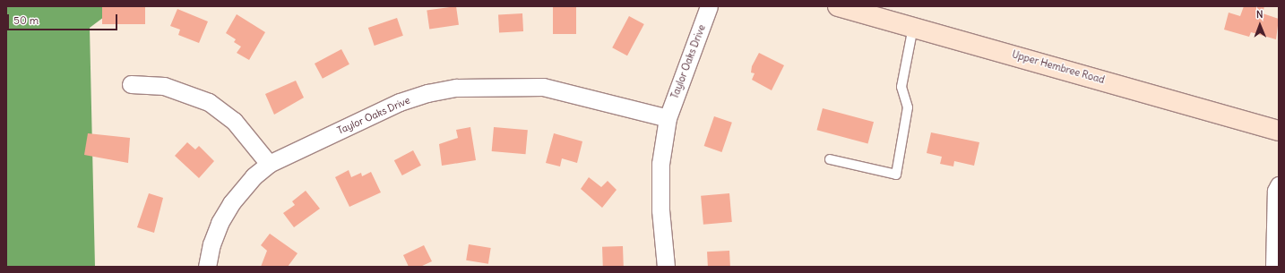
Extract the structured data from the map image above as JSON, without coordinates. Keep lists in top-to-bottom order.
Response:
{
  "streets": {
    "street": ["Taylor Oaks Drive", "Upper Hembree Road"]
  },
  "scale_bar": "50 m",
  "north": "top"
}
